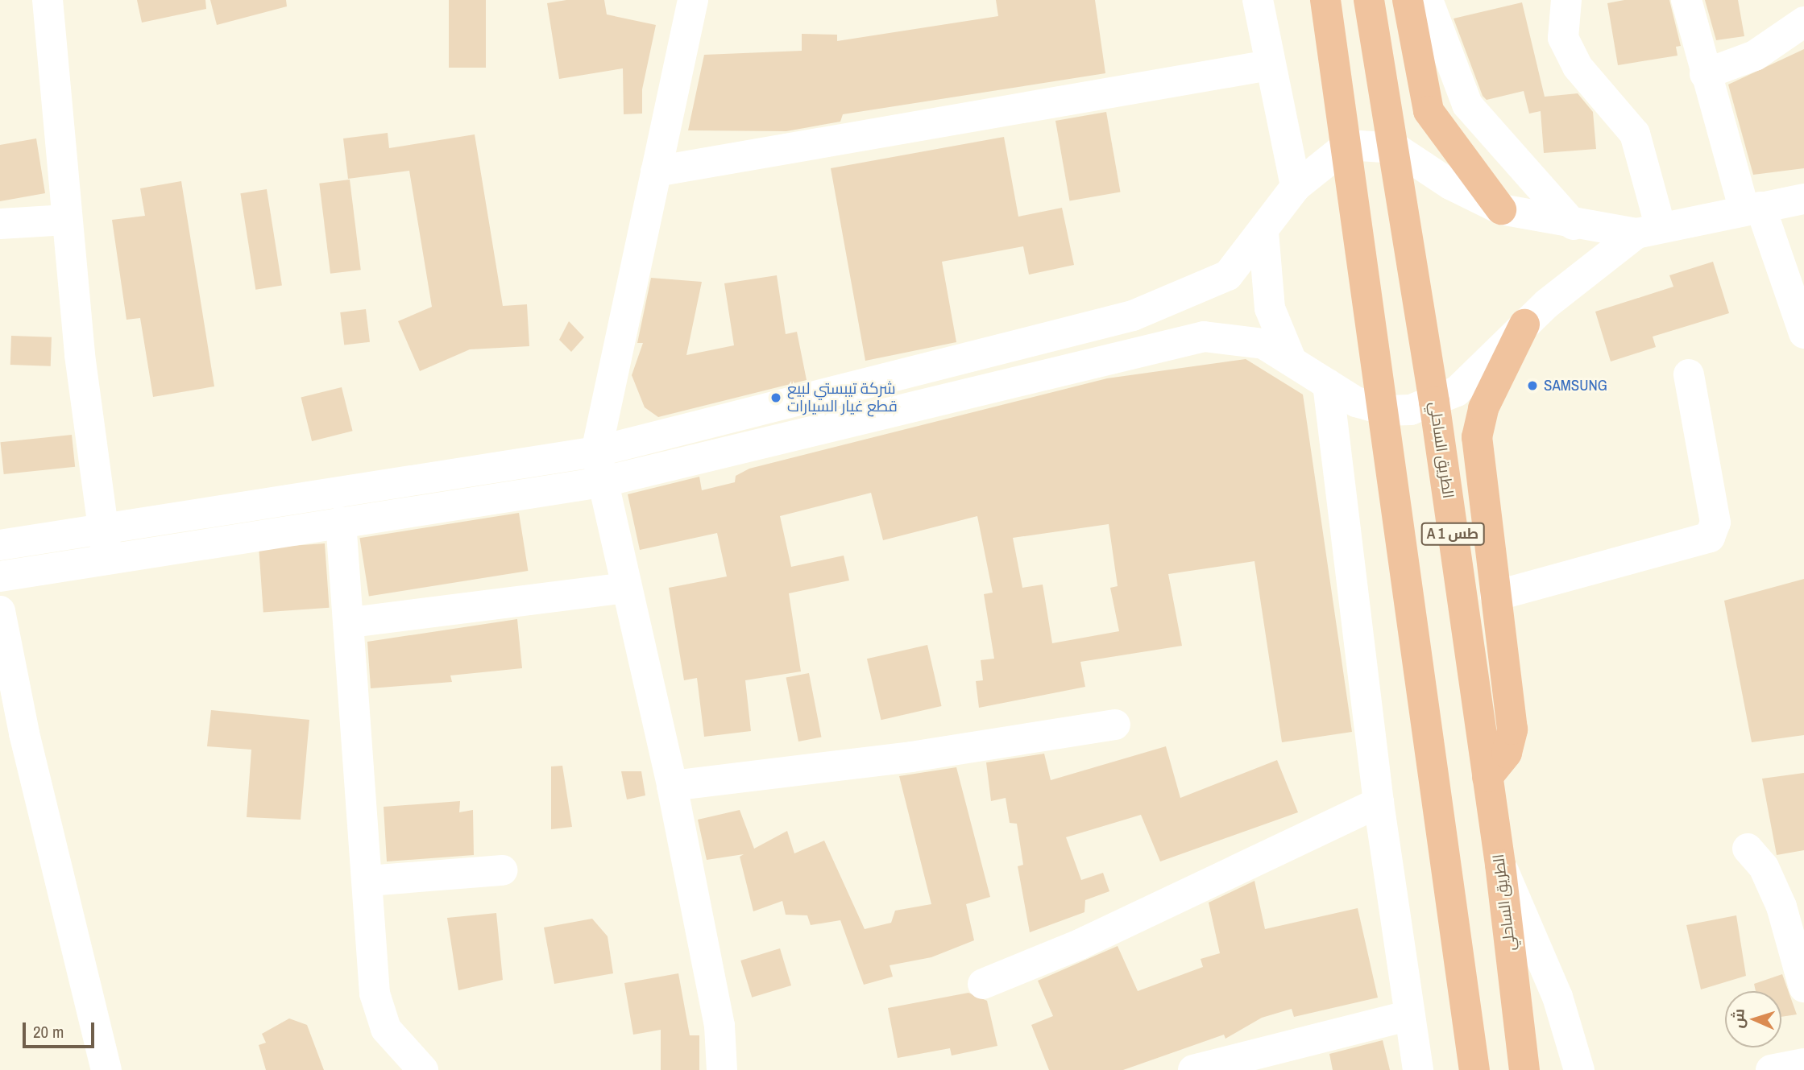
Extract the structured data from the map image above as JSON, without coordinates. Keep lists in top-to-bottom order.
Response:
{
  "streets": {
    "highway": ["الطريق الساحلي", "A 1 طس"]
  },
  "places": ["SAMSUNG", "شركة تيبستي لبيع قطع غيار السيارات"],
  "scale_bar": "20 m",
  "north": "left"
}
